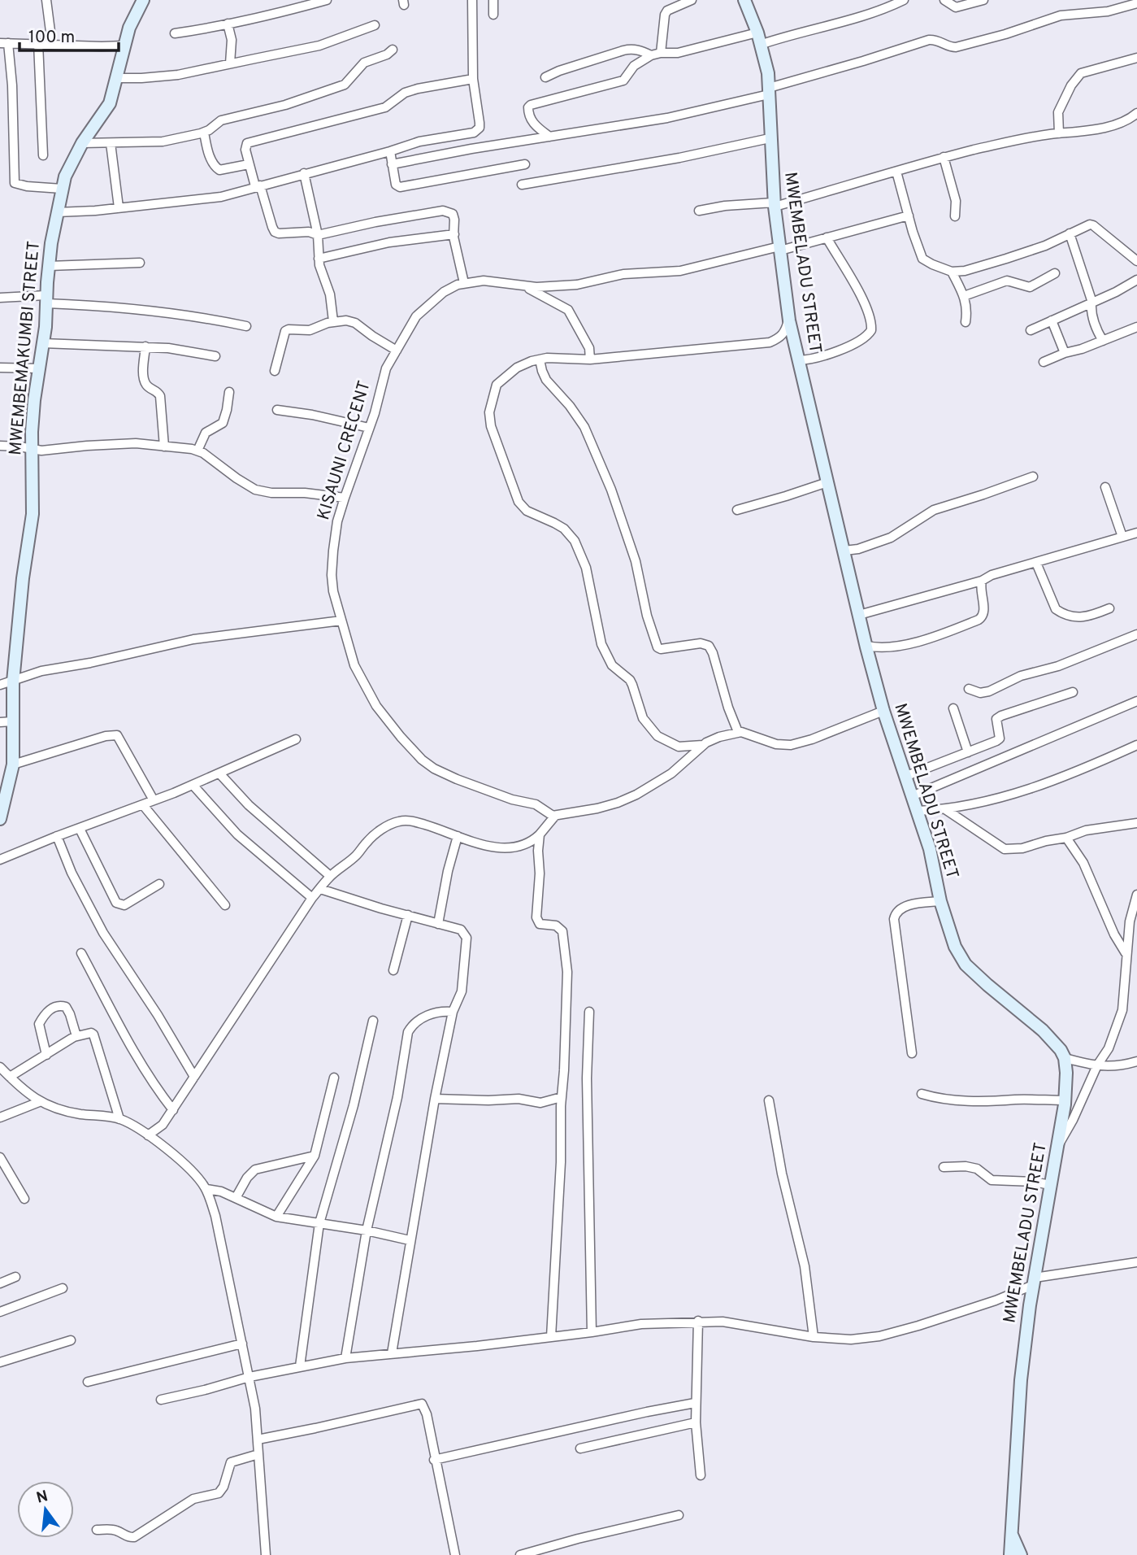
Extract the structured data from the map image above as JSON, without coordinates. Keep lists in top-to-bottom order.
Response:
{
  "streets": {
    "street": ["MWEMBELADU STREET", "MWEMBEMAKUMBI STREET", "KISAUNI CRECENT"]
  },
  "crossings": [
    ["MWEMBELADU STREET", "KISAUNI CRECENT"]
  ],
  "scale_bar": "100 m",
  "north": "top"
}
